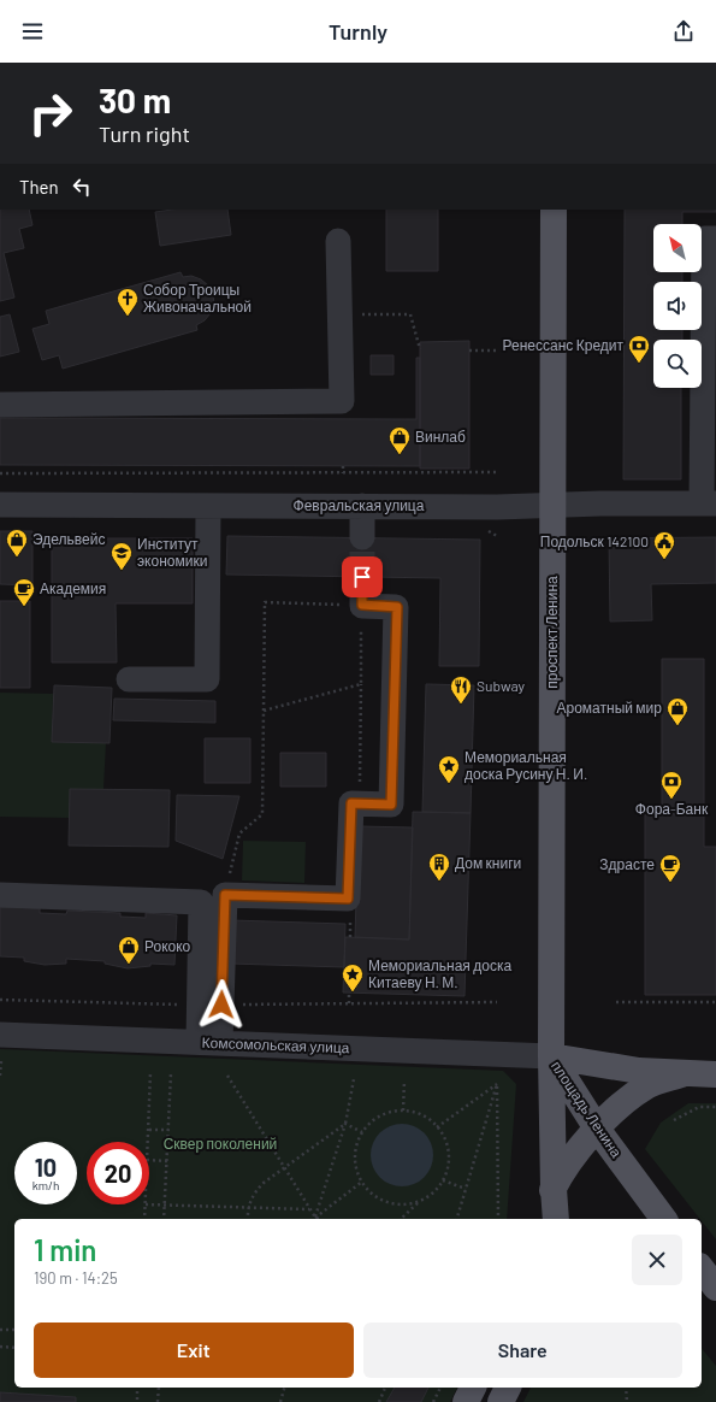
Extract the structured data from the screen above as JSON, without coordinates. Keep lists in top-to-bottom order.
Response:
{
  "streets": {
    "main road": ["проспект Ленина", "площадь Ленина"],
    "street": ["Февральская улица", "Комсомольская улица"]
  },
  "crossings": [
    ["Февральская улица", "проспект Ленина"],
    ["проспект Ленина", "Комсомольская улица"],
    ["проспект Ленина", "площадь Ленина"],
    ["Комсомольская улица", "площадь Ленина"]
  ],
  "parks": ["Сквер поколений"],
  "places": {
    "church": ["Собор Троицы Живоначальной"],
    "bank": ["Ренессанс Кредит", "Фора-Банк"],
    "shop": [
      "Винлаб",
      "Эдельвейс",
      "Ароматный мир",
      "Рококо"
    ],
    "public building": ["Подольск 142100"],
    "school or university": ["Институт экономики"],
    "cafe": ["Академия", "Здрасте"],
    "restaurant": ["Subway"],
    "place": ["Мемориальная доска Русину Н. И.", "Мемориальная доска Китаеву Н. М."],
    "building": ["Дом книги"]
  },
  "north": "top left",
  "page": {
    "header": "Turnly",
    "turn": ["30 m", "Turn right"],
    "then": "Then",
    "speed": "10 km/h",
    "limit": "20",
    "heading": ["1 min", "190 m · 14:25"],
    "buttons": ["Exit", "Share"]
  }
}
